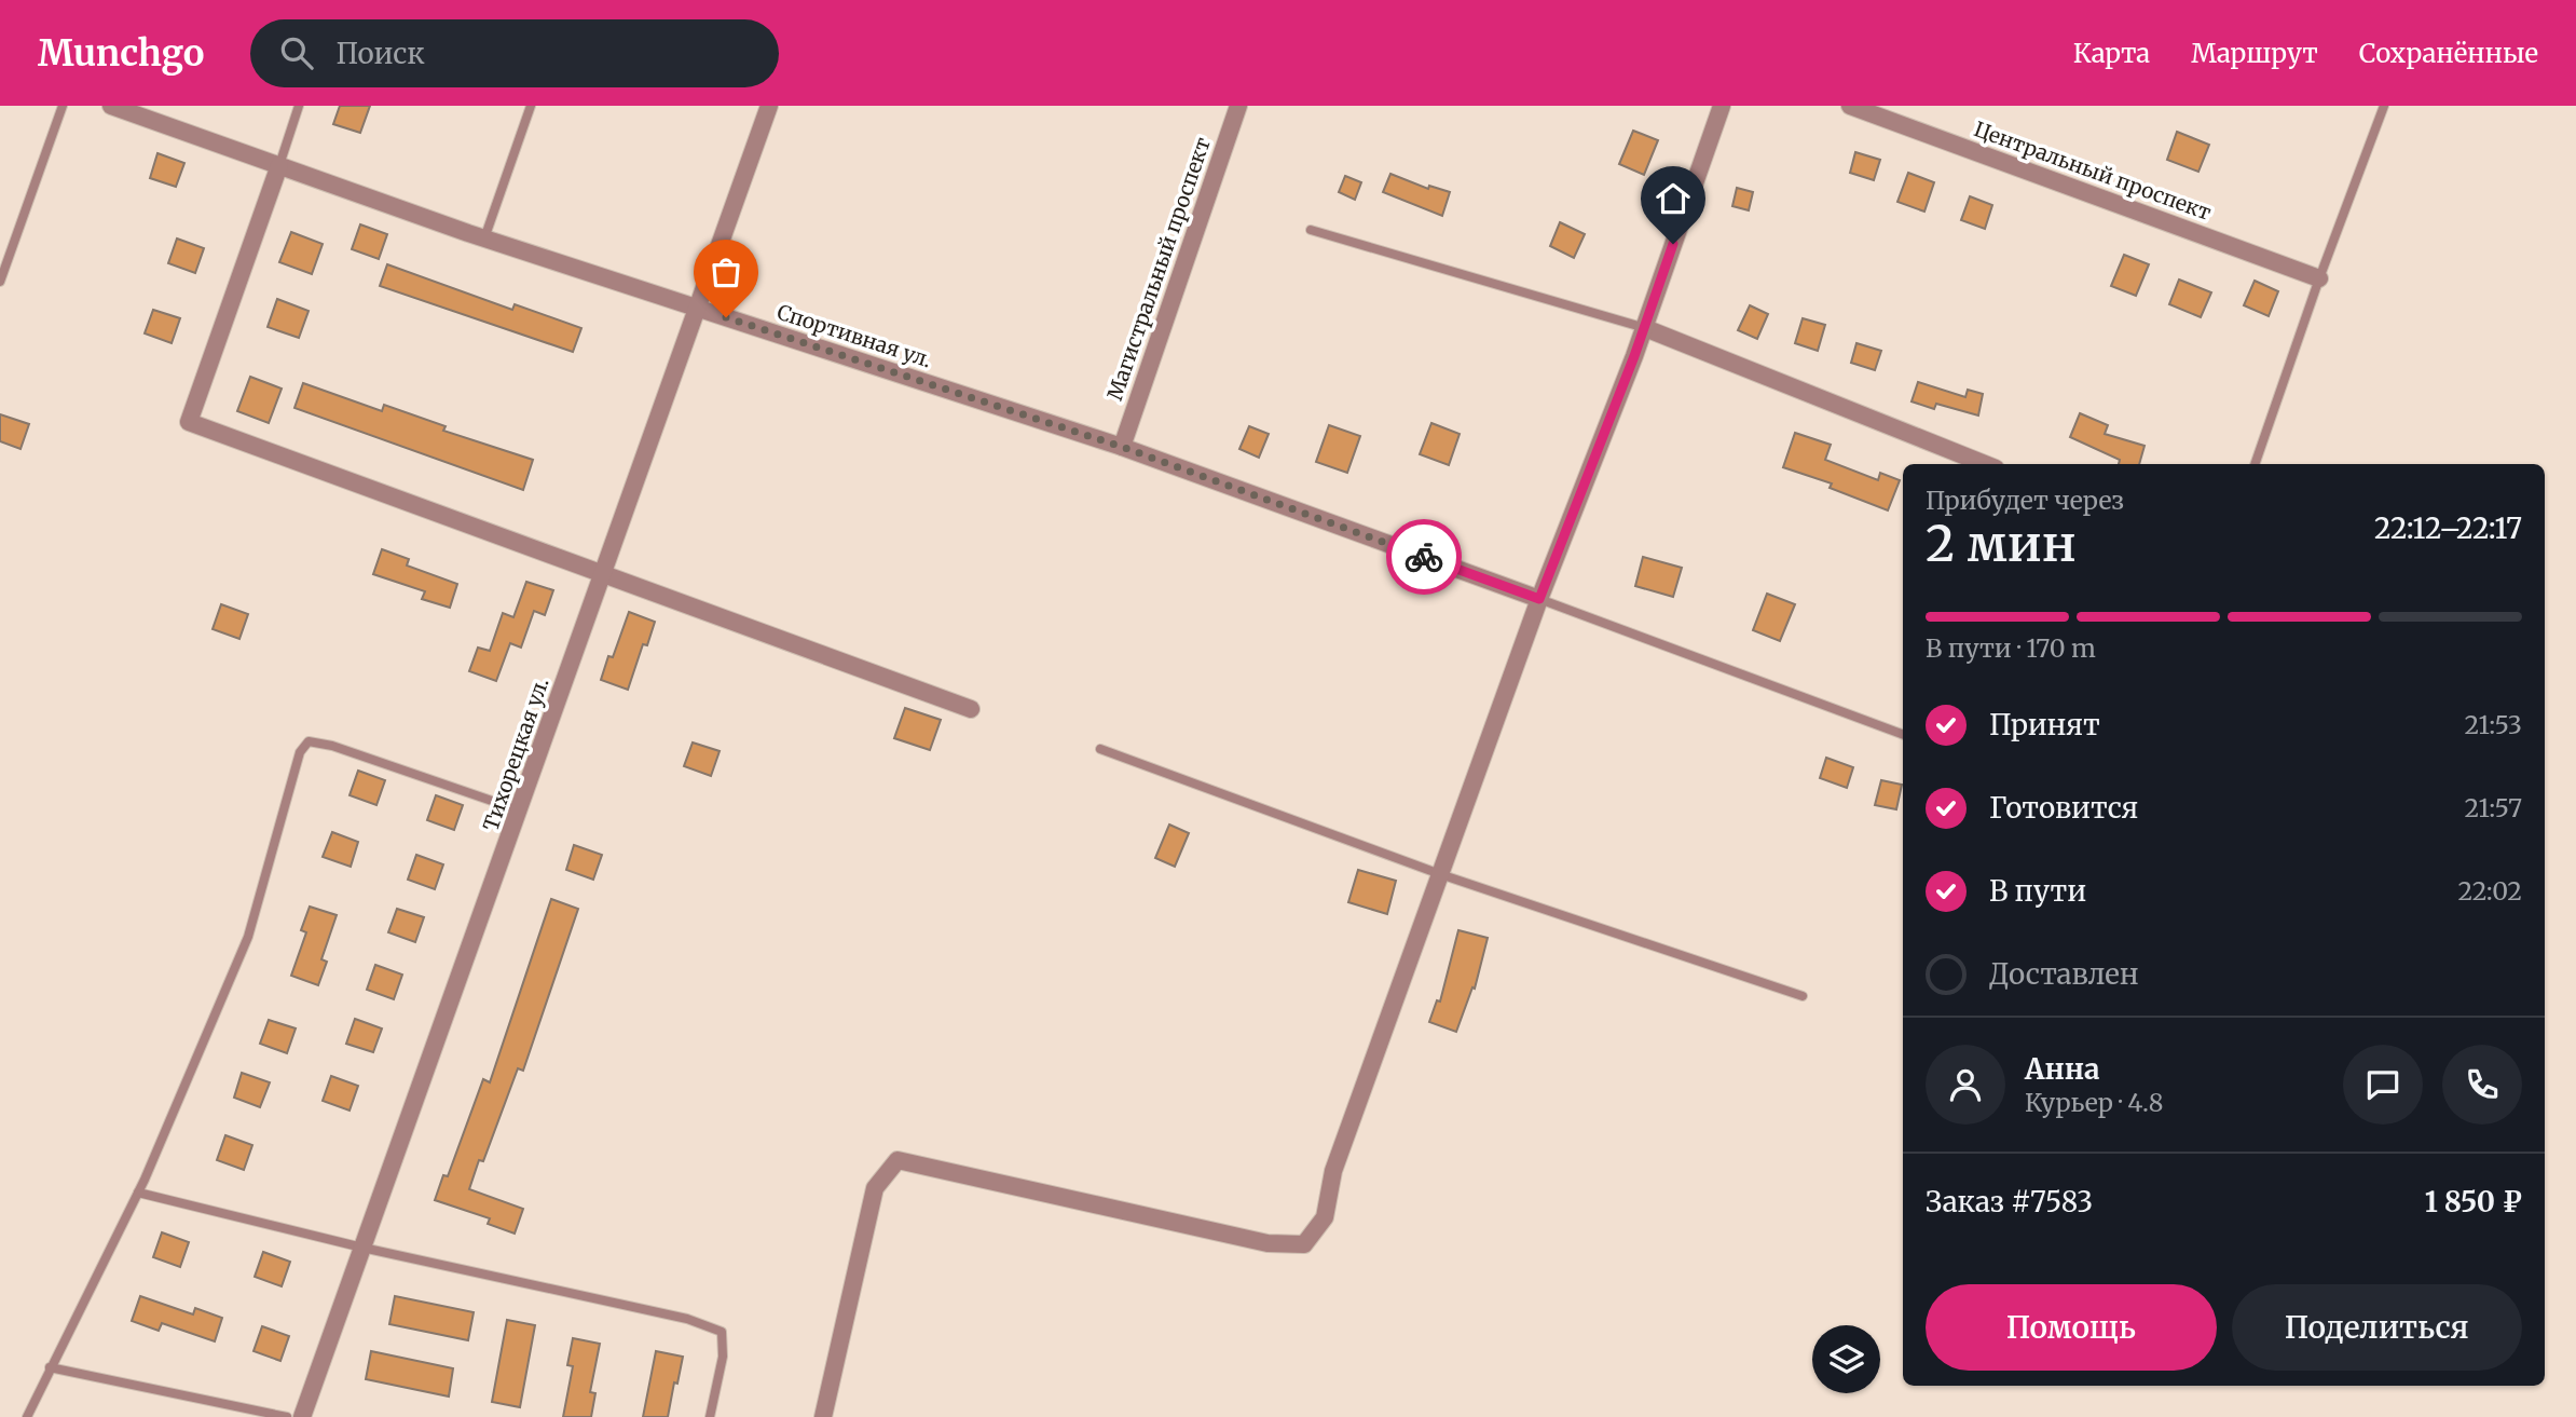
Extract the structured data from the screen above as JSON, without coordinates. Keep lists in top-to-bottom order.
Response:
{
  "streets": {
    "street": [
      "Центральный проспект",
      "Магистральный проспект",
      "Спортивная ул.",
      "Тихорецкая ул."
    ]
  },
  "crossings": [
    ["Магистральный проспект", "Спортивная ул."],
    ["Спортивная ул.", "Тихорецкая ул."]
  ],
  "page": {
    "header": "Munchgo",
    "search": "Поиск",
    "nav": ["Карта", "Маршрут", "Сохранённые"],
    "heading": ["2 мин", "Прибудет через", "22:12–22:17"],
    "panel": [
      "Анна",
      "Курьер · 4.8",
      "Заказ #7583",
      "1 850 ₽"
    ],
    "bar": "В пути · 170 m",
    "list": [
      ["Принят", "21:53"],
      ["Готовится", "21:57"],
      ["В пути", "22:02"],
      "Доставлен"
    ],
    "buttons": ["Помощь", "Поделиться"]
  }
}
